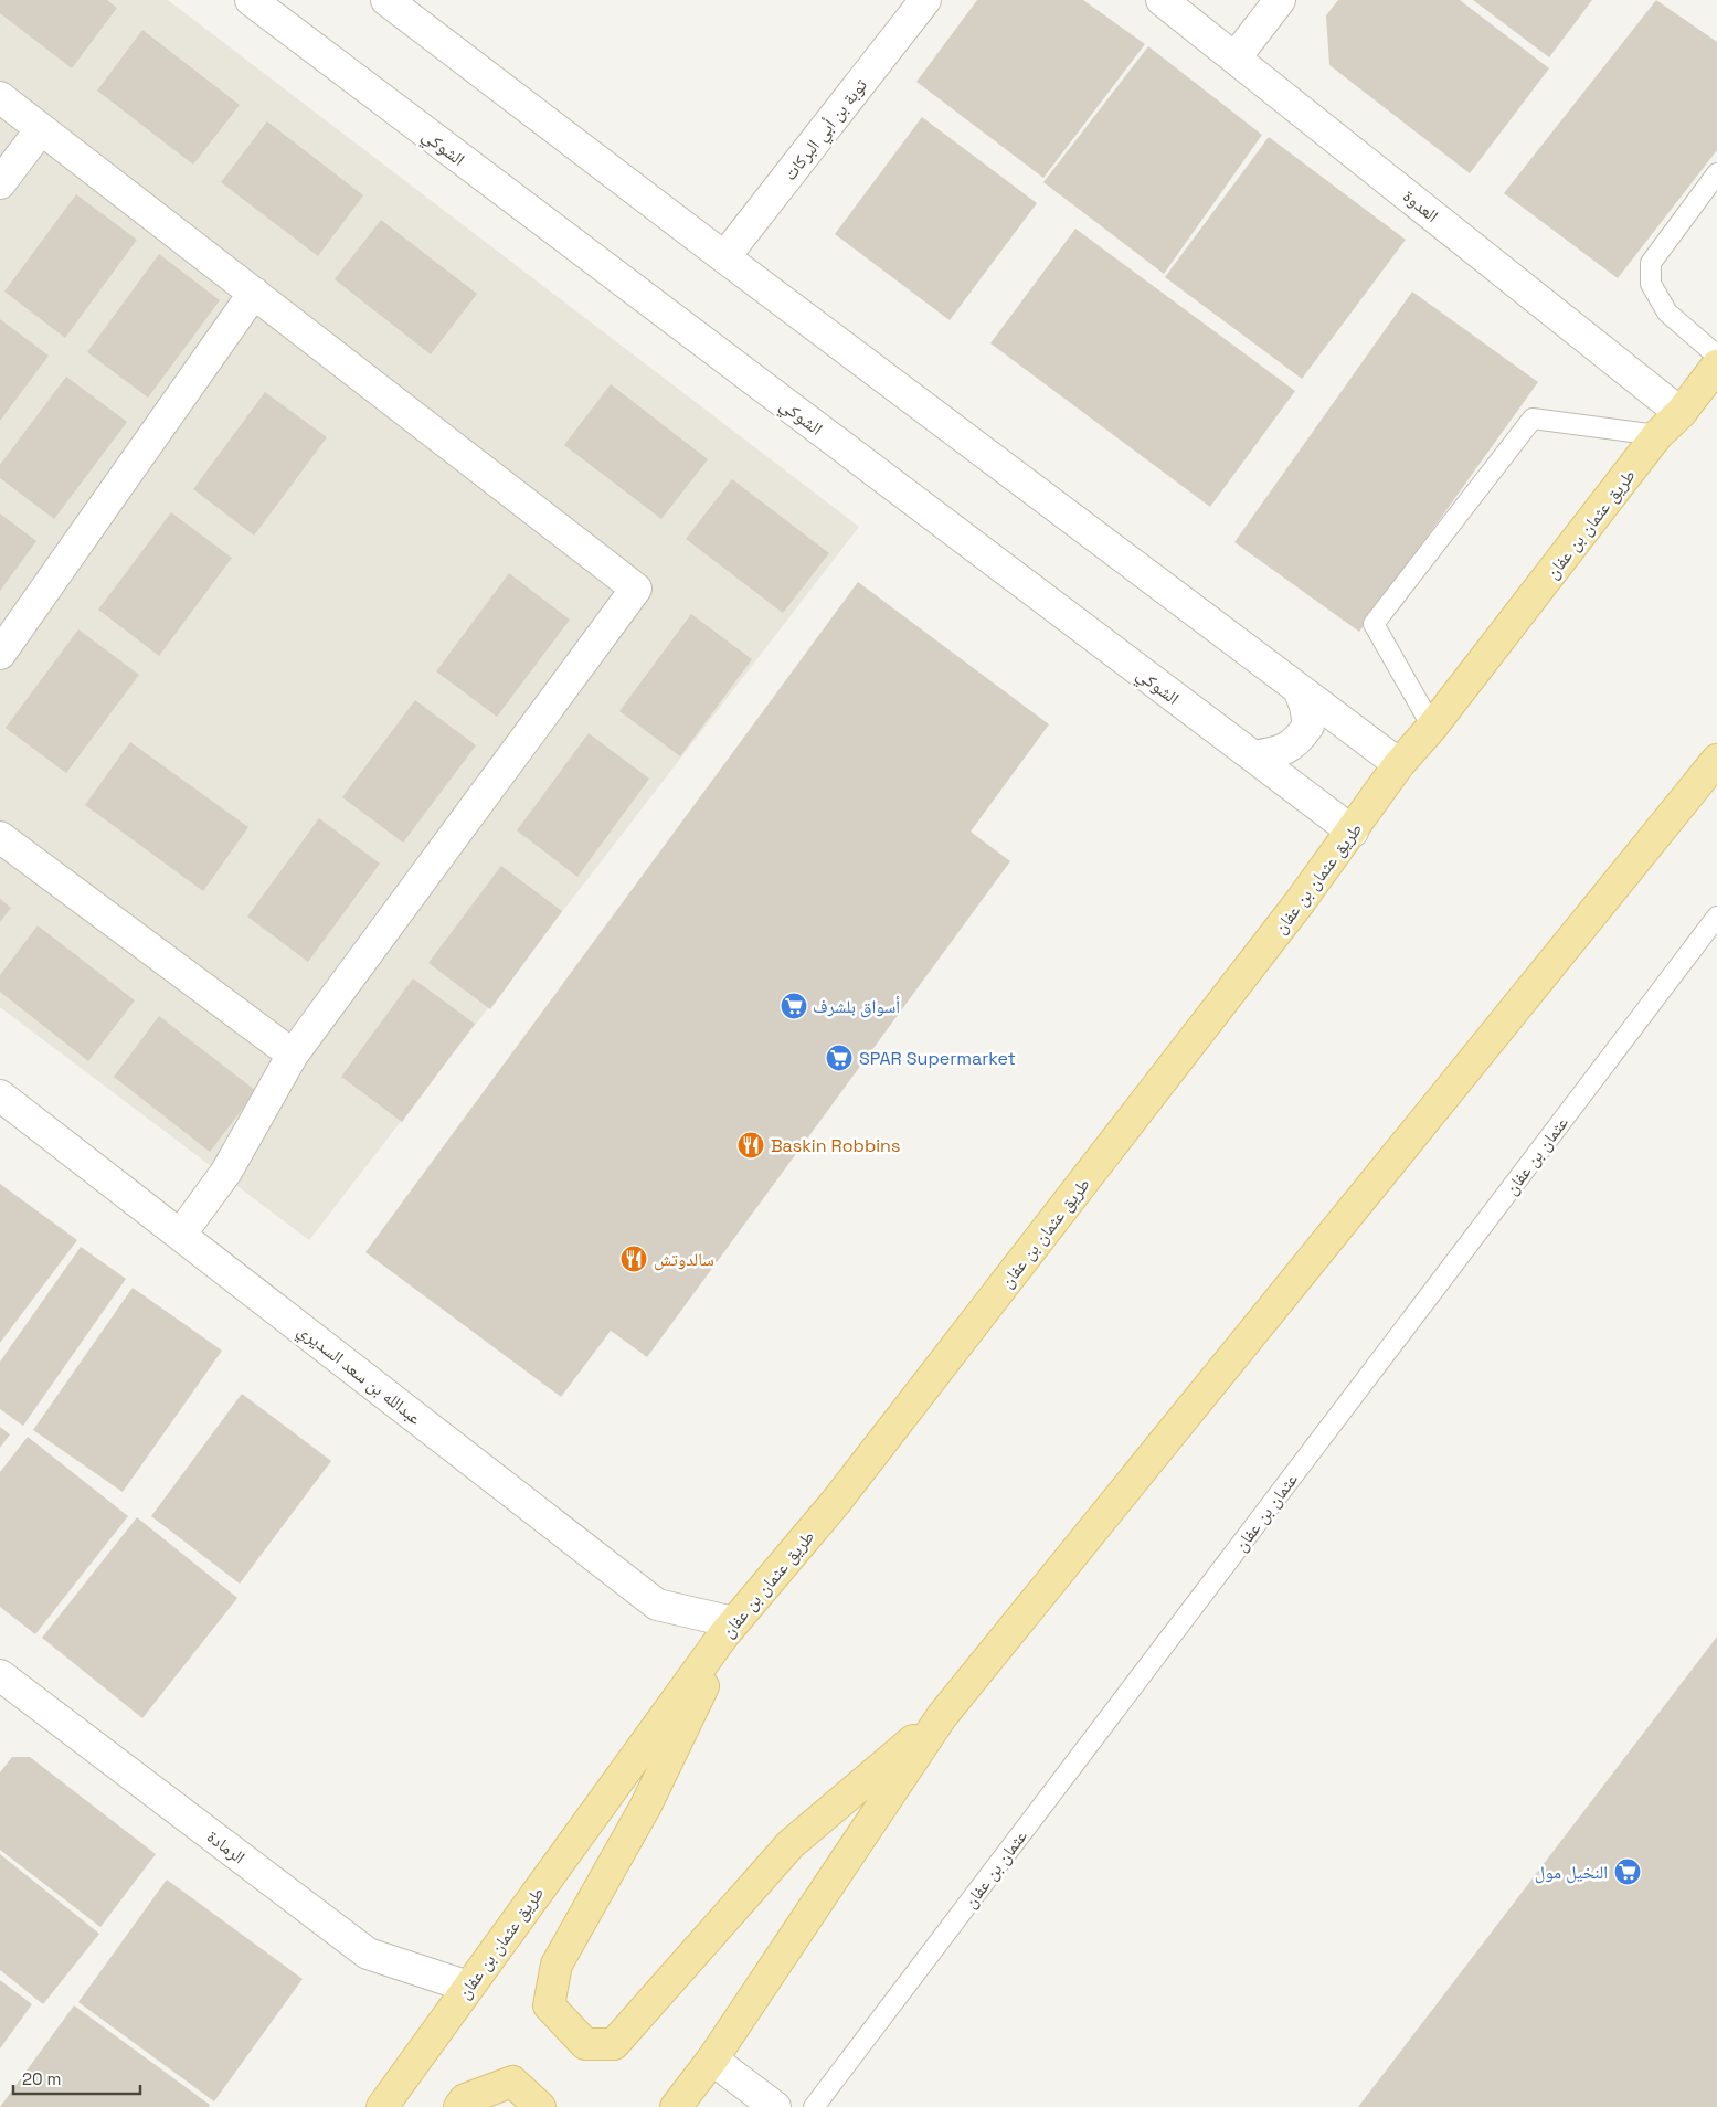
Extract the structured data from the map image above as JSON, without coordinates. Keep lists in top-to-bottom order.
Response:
{
  "streets": {
    "main road": ["طريق عثمان بن عفان"],
    "street": [
      "توبة بن أبي البركات",
      "الشوكي",
      "العدوة",
      "عبدالله بن سعد السديري",
      "الرمادة"
    ],
    "lane": ["عثمان بن عفان"]
  },
  "crossings": [
    ["الشوكي", "طريق عثمان بن عفان"],
    ["العدوة", "طريق عثمان بن عفان"],
    ["طريق عثمان بن عفان", "عبدالله بن سعد السديري"],
    ["طريق عثمان بن عفان", "الرمادة"]
  ],
  "places": {
    "supermarket": ["أسواق بلشرف", "SPAR Supermarket", "النخيل مول"],
    "restaurant": ["Baskin Robbins", "سالدوتش"]
  },
  "scale_bar": "20 m"
}
